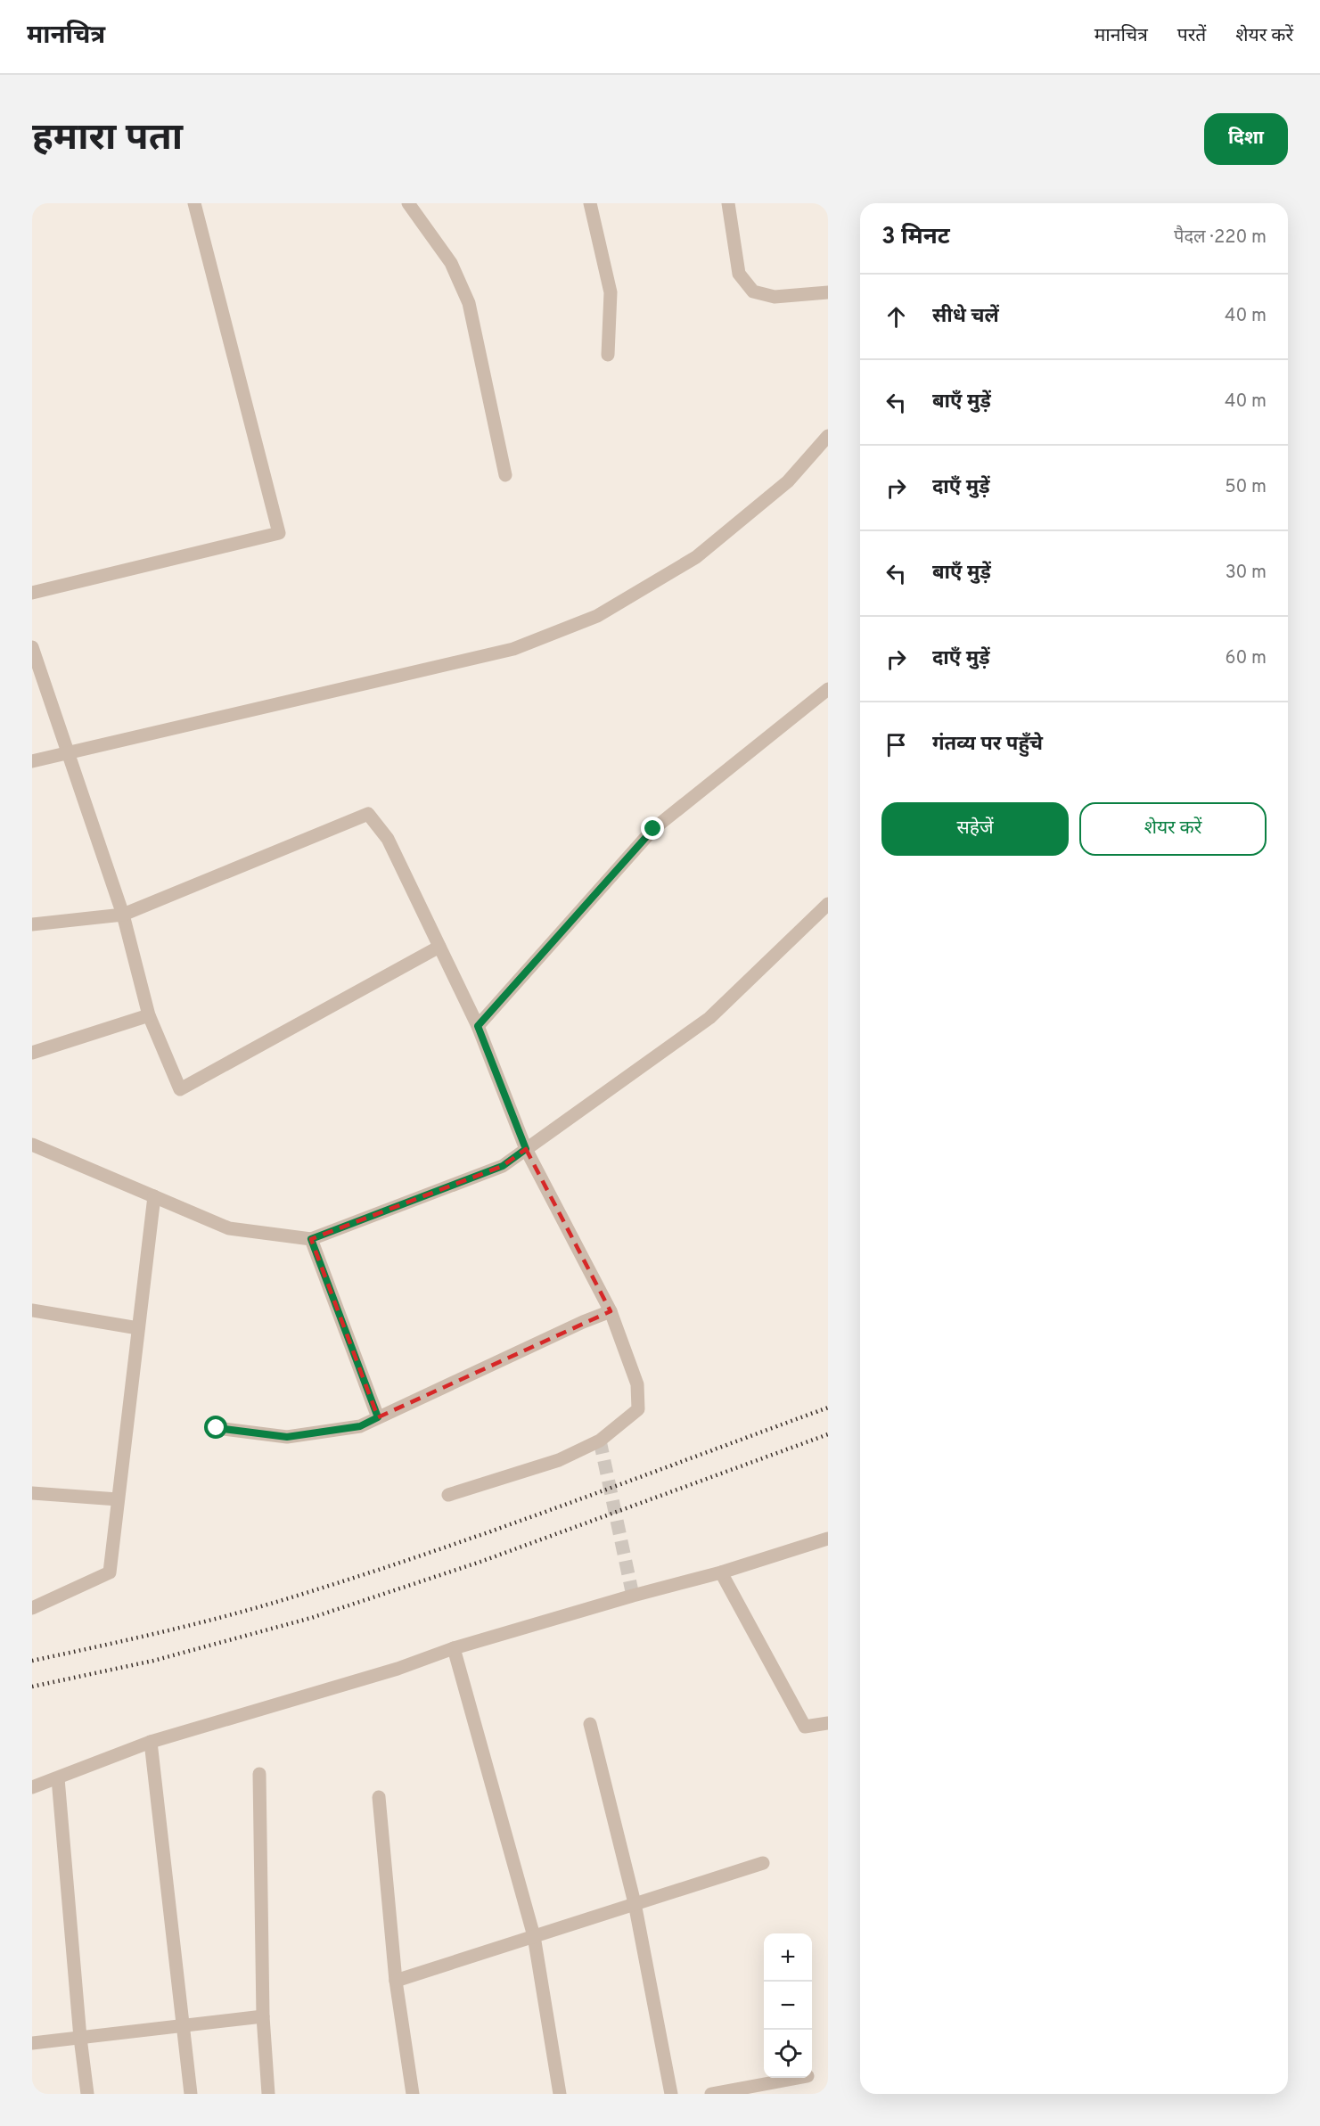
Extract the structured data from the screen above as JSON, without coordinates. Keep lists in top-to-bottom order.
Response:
{
  "page": {
    "header": "मानचित्र",
    "nav": ["मानचित्र", "परतें", "शेयर करें"],
    "buttons": [
      "दिशा",
      ["सहेजें", "शेयर करें"]
    ],
    "title": "हमारा पता",
    "heading": ["3 मिनट", "पैदल · 220 m"],
    "list": [
      ["सीधे चलें", "40 m"],
      ["बाएँ मुड़ें", "40 m"],
      ["दाएँ मुड़ें", "50 m"],
      ["बाएँ मुड़ें", "30 m"],
      ["दाएँ मुड़ें", "60 m"],
      "गंतव्य पर पहुँचे"
    ],
    "map_buttons": ["+", "−"]
  }
}
